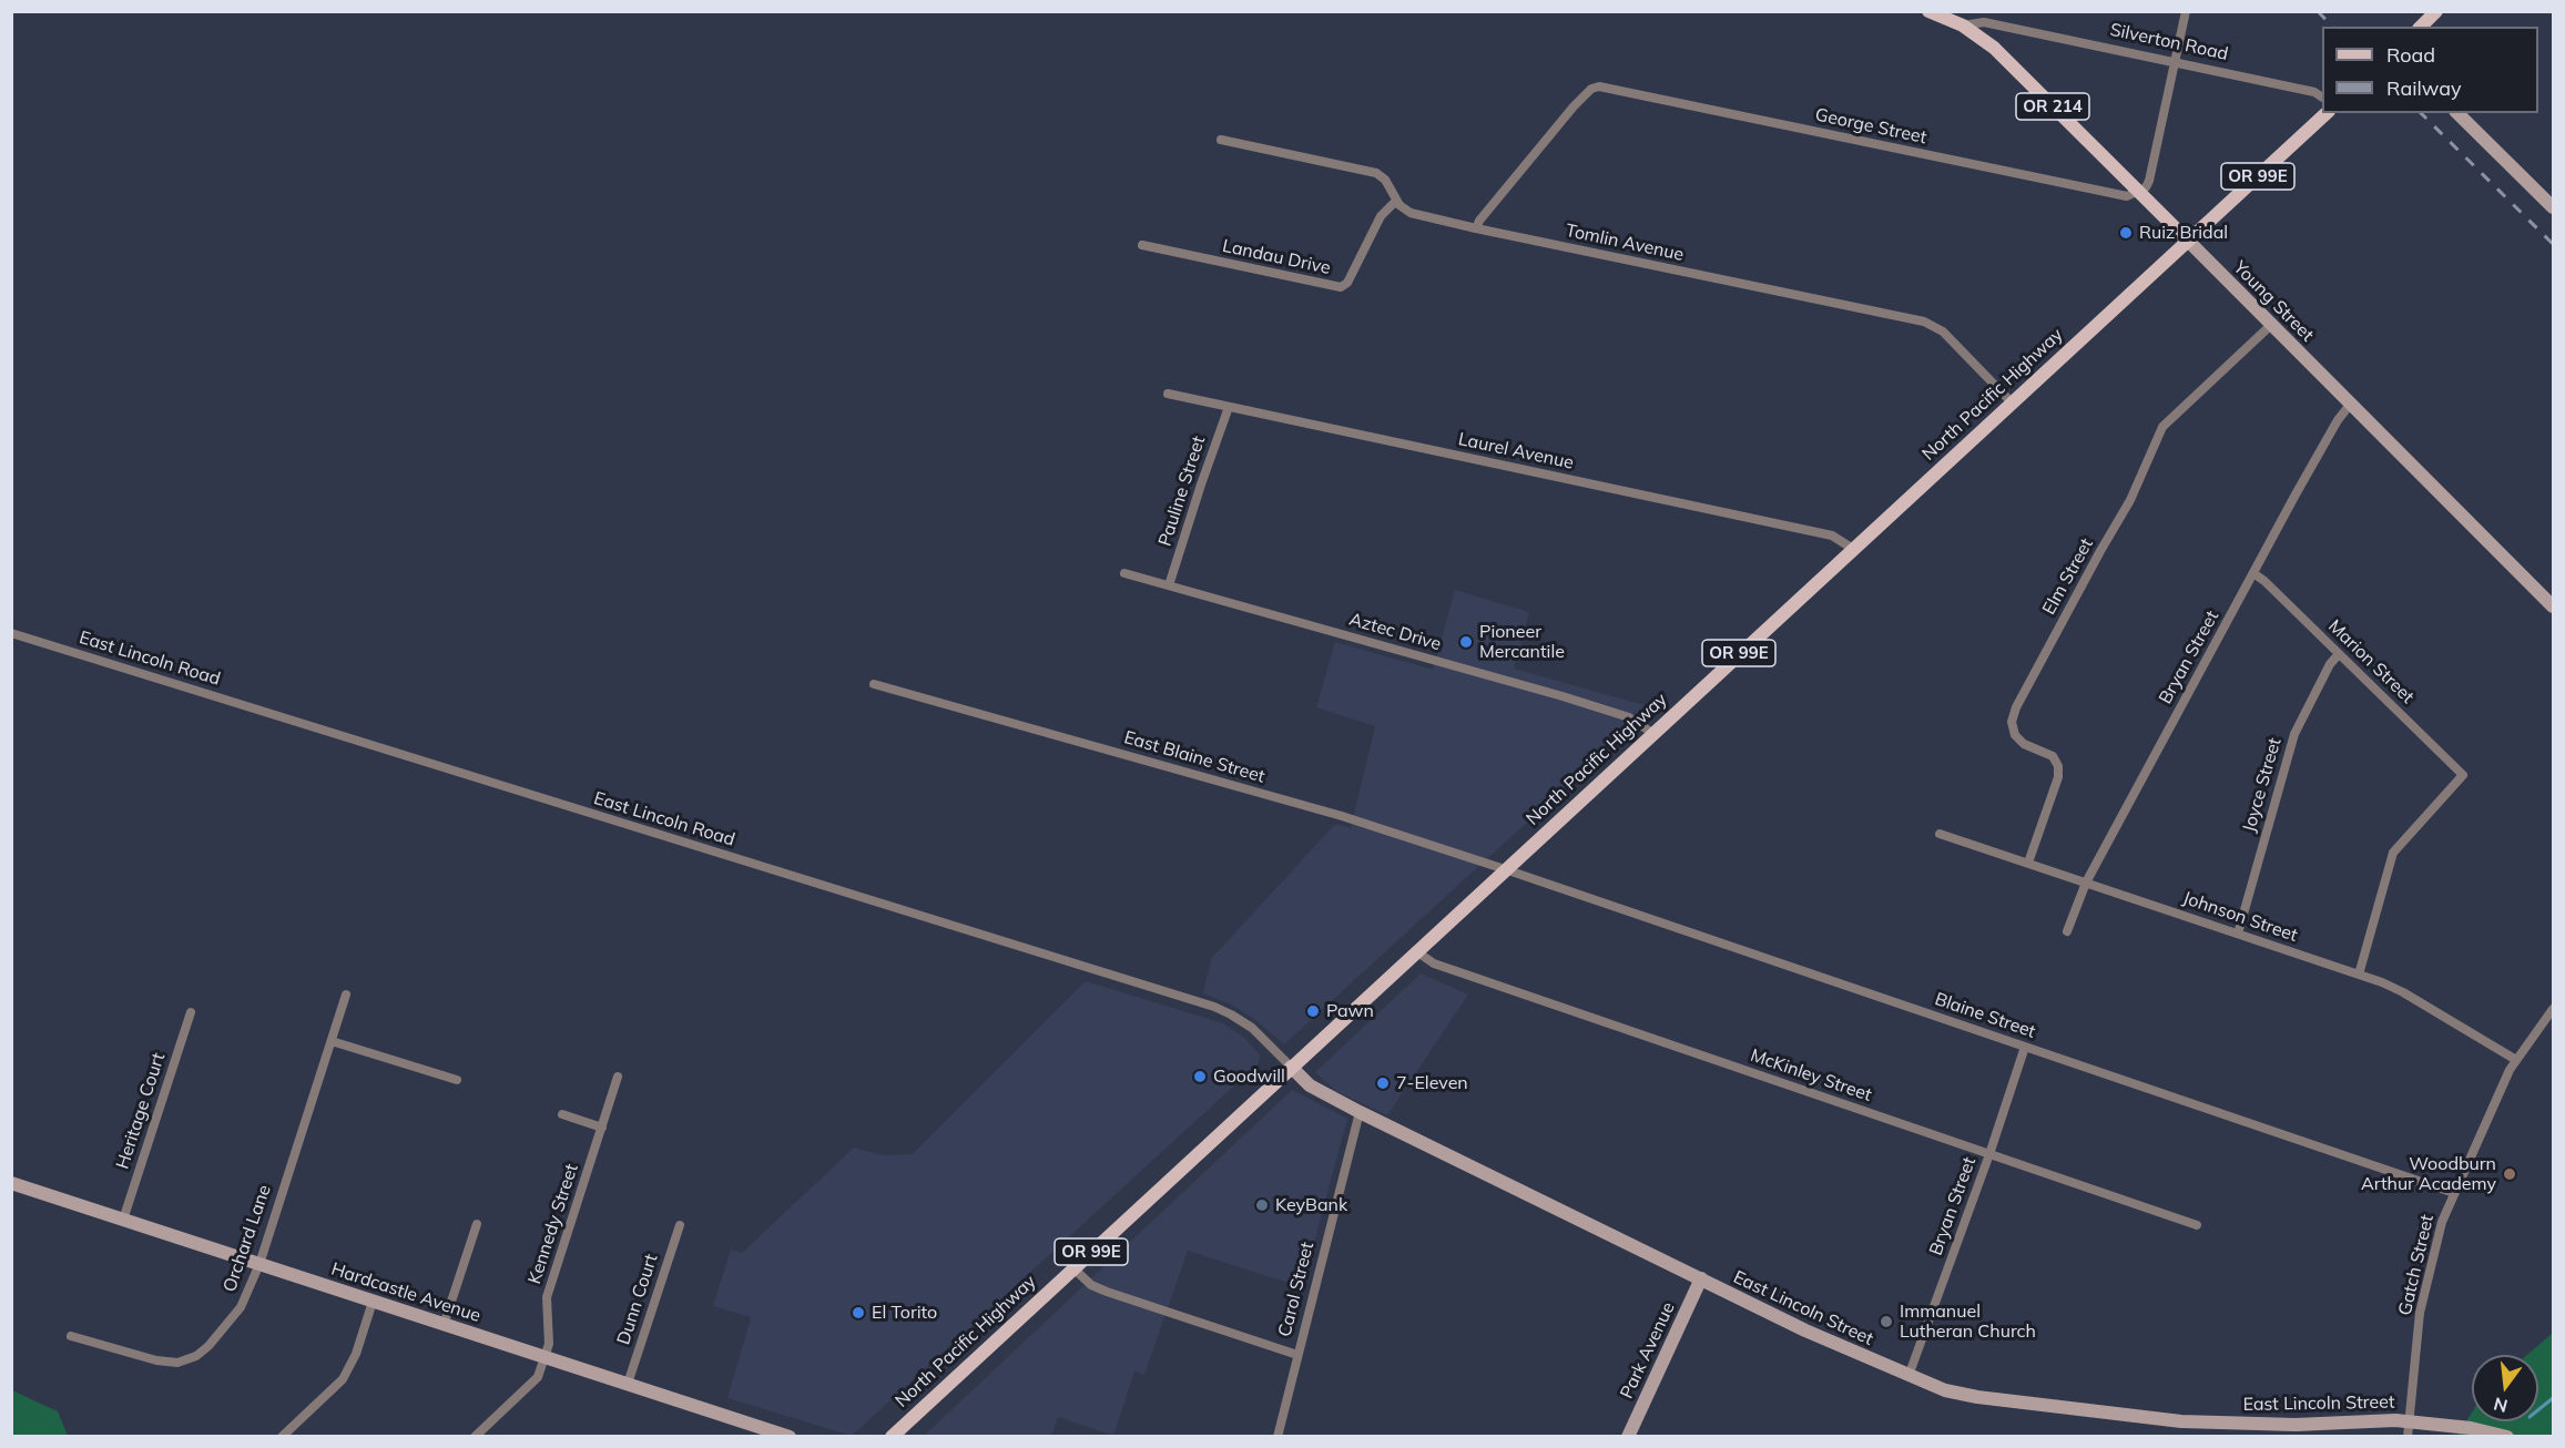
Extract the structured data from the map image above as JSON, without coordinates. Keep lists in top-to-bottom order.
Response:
{
  "streets": {
    "main road": [
      "Silverton Road",
      "OR 214",
      "OR 99E",
      "Young Street",
      "North Pacific Highway"
    ],
    "street": [
      "George Street",
      "Tomlin Avenue",
      "Landau Drive",
      "Laurel Avenue",
      "Pauline Street",
      "Elm Street",
      "Aztec Drive",
      "Bryan Street",
      "East Lincoln Road",
      "Marion Street",
      "East Blaine Street",
      "Joyce Street",
      "Johnson Street",
      "Blaine Street",
      "McKinley Street",
      "Heritage Court",
      "Kennedy Street",
      "Orchard Lane",
      "Gatch Street",
      "Carol Street",
      "Hardcastle Avenue",
      "Dunn Court",
      "East Lincoln Street",
      "Park Avenue"
    ]
  },
  "crossings": [
    ["Silverton Road", "Young Street"],
    ["George Street", "Tomlin Avenue"],
    ["George Street", "Young Street"],
    ["Tomlin Avenue", "Landau Drive"],
    ["Tomlin Avenue", "North Pacific Highway"],
    ["Young Street", "North Pacific Highway"],
    ["Young Street", "Elm Street"],
    ["Young Street", "Bryan Street"],
    ["North Pacific Highway", "Laurel Avenue"],
    ["North Pacific Highway", "Aztec Drive"],
    ["North Pacific Highway", "East Lincoln Road"],
    ["North Pacific Highway", "East Blaine Street"],
    ["North Pacific Highway", "Blaine Street"],
    ["North Pacific Highway", "McKinley Street"],
    ["North Pacific Highway", "East Lincoln Street"],
    ["Laurel Avenue", "Pauline Street"],
    ["Pauline Street", "Aztec Drive"],
    ["Elm Street", "Johnson Street"],
    ["Bryan Street", "Marion Street"],
    ["Bryan Street", "Johnson Street"],
    ["Bryan Street", "Blaine Street"],
    ["Bryan Street", "McKinley Street"],
    ["Bryan Street", "East Lincoln Street"],
    ["East Lincoln Road", "East Lincoln Street"],
    ["Marion Street", "Joyce Street"],
    ["Marion Street", "Johnson Street"],
    ["East Blaine Street", "Blaine Street"],
    ["Joyce Street", "Johnson Street"],
    ["Johnson Street", "Gatch Street"],
    ["Blaine Street", "Gatch Street"],
    ["Heritage Court", "Hardcastle Avenue"],
    ["Kennedy Street", "Hardcastle Avenue"],
    ["Orchard Lane", "Hardcastle Avenue"],
    ["Gatch Street", "East Lincoln Street"],
    ["Carol Street", "East Lincoln Street"],
    ["Hardcastle Avenue", "Dunn Court"],
    ["East Lincoln Street", "Park Avenue"]
  ],
  "places": [
    "Ruiz Bridal",
    "Pioneer Mercantile",
    "Pawn",
    "Goodwill",
    "7-Eleven",
    "Woodburn Arthur Academy",
    "KeyBank",
    "El Torito",
    "Immanuel Lutheran Church"
  ],
  "legend": ["Road", "Railway"],
  "north": "bottom"
}
